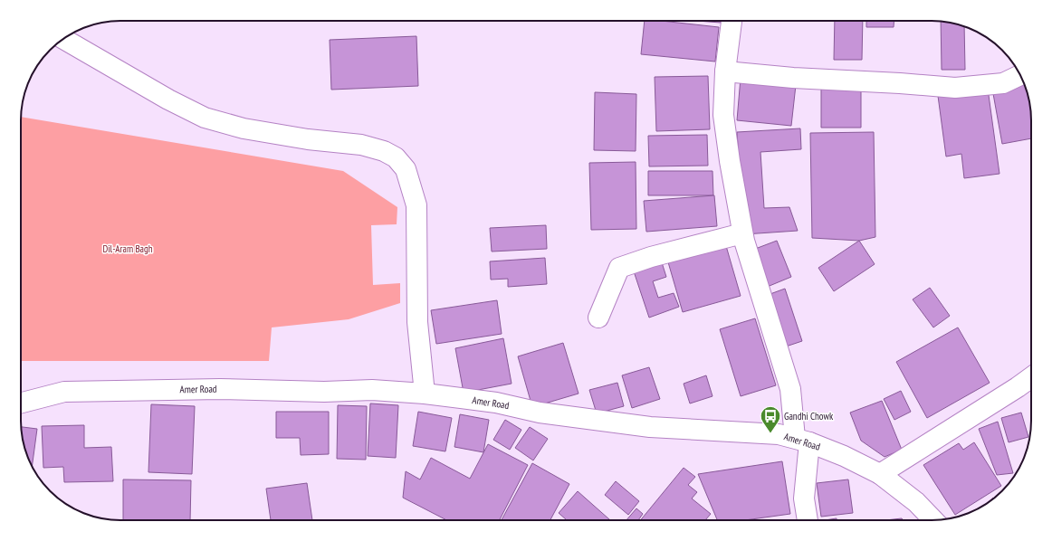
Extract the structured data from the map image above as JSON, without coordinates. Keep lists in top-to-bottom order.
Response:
{
  "streets": {
    "street": ["Amer Road"]
  },
  "parks": ["Dil-Aram Bagh"],
  "places": {
    "bus stop": ["Gandhi Chowk"]
  }
}
